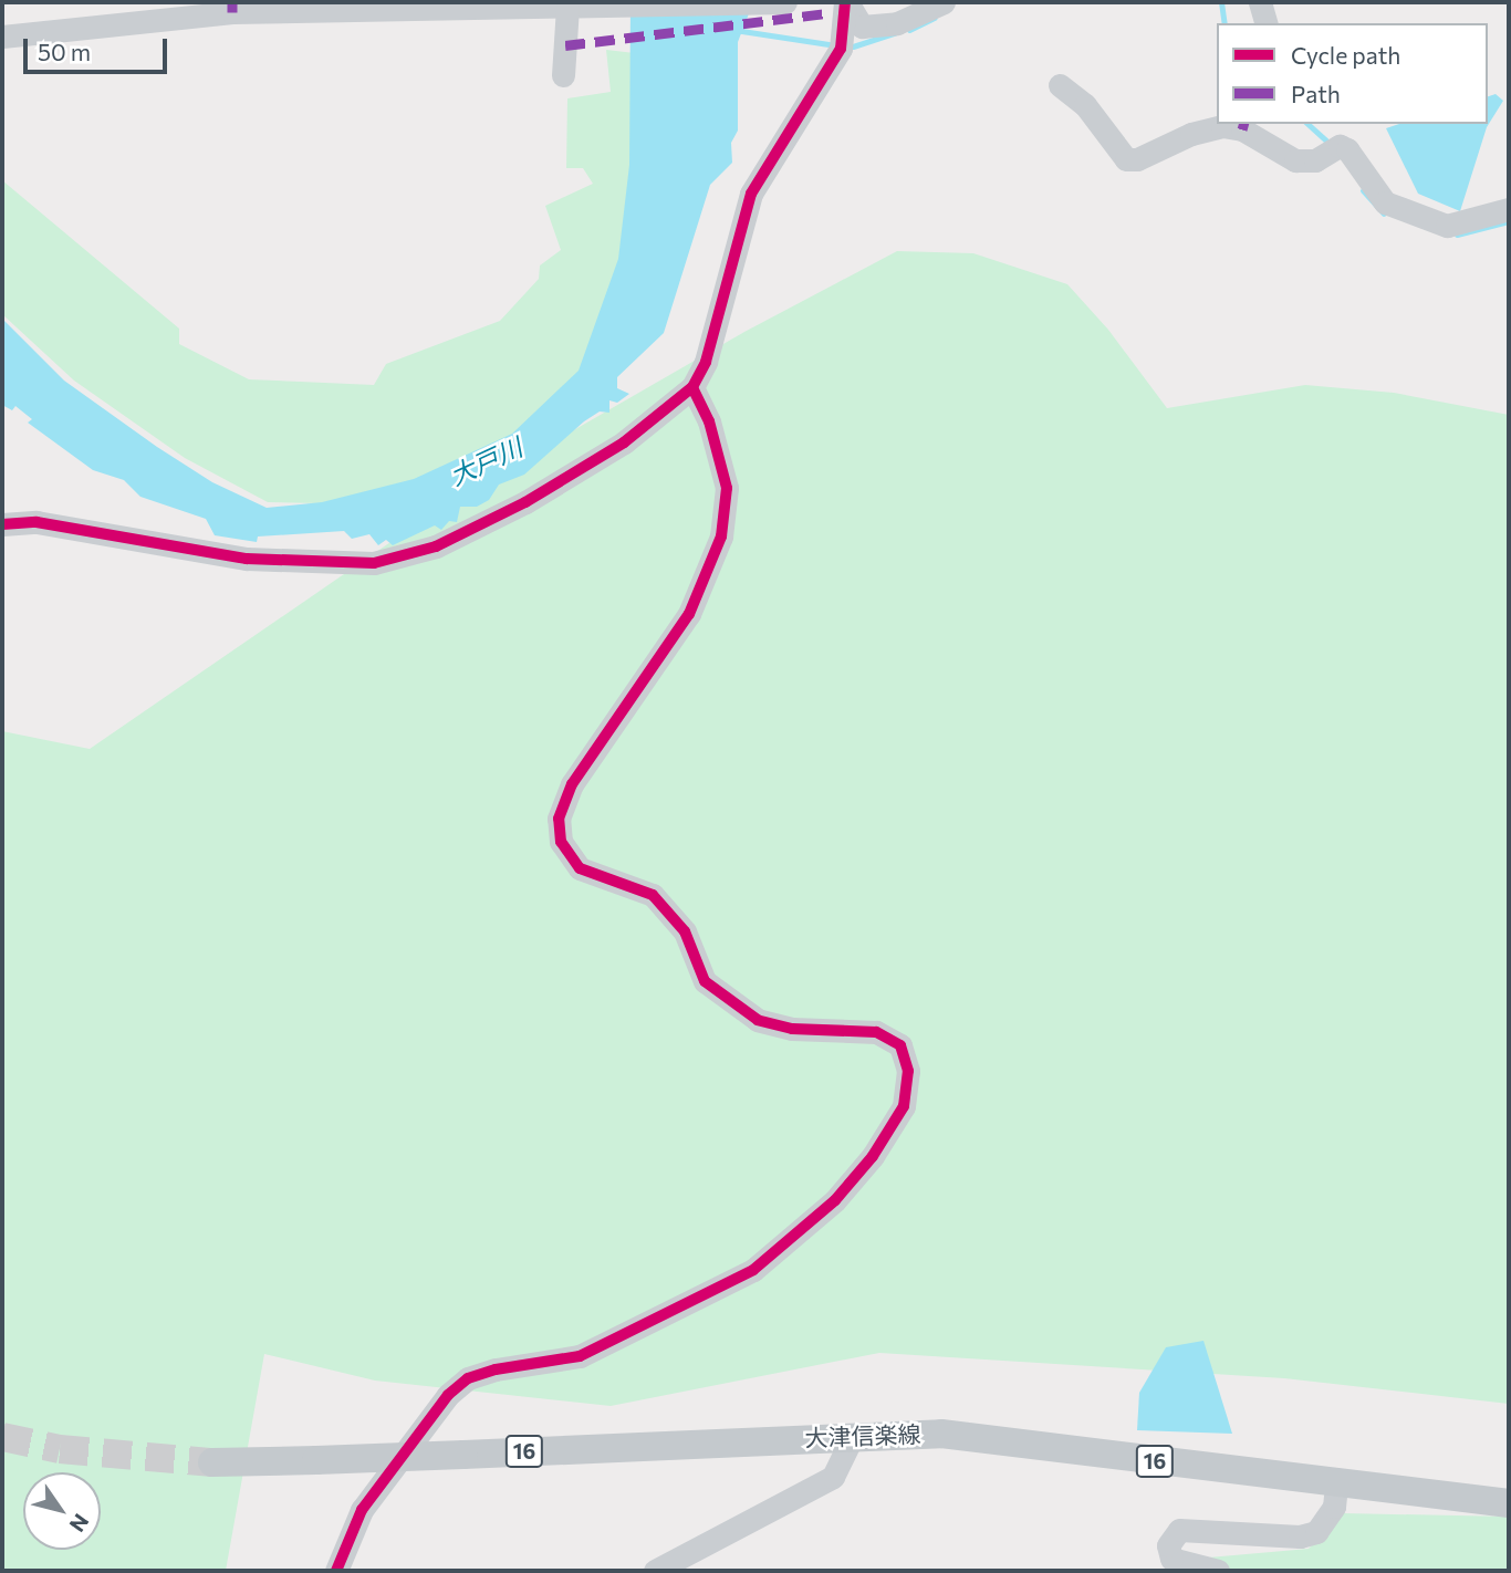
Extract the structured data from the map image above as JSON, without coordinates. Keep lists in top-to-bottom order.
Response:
{
  "streets": {
    "main road": ["大津信楽線", "16"]
  },
  "water": ["大戸川"],
  "legend": ["Cycle path", "Path"],
  "scale_bar": "50 m",
  "north": "bottom right"
}
